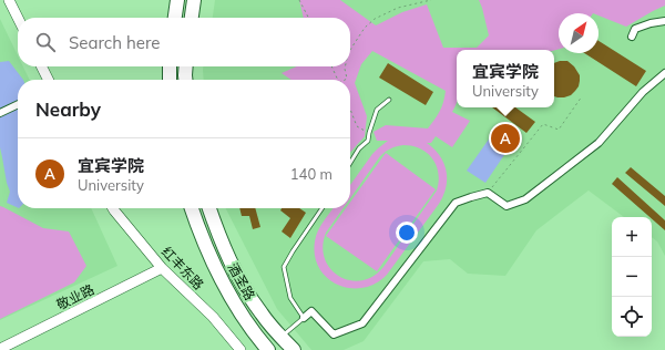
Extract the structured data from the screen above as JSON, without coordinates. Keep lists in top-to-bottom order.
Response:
{
  "streets": {
    "highway": ["酒圣路"],
    "street": ["红丰东路", "敬业路"]
  },
  "crossings": [
    ["红丰东路", "敬业路"]
  ],
  "north": "top right",
  "page": {
    "search": "Search here",
    "popup": ["宜宾学院", "University"],
    "heading": "Nearby",
    "pins": "A",
    "list": [
      {
        "mark": "A",
        "name": "宜宾学院",
        "note": "University",
        "value": "140 m"
      }
    ],
    "map_buttons": ["+", "−"]
  }
}
